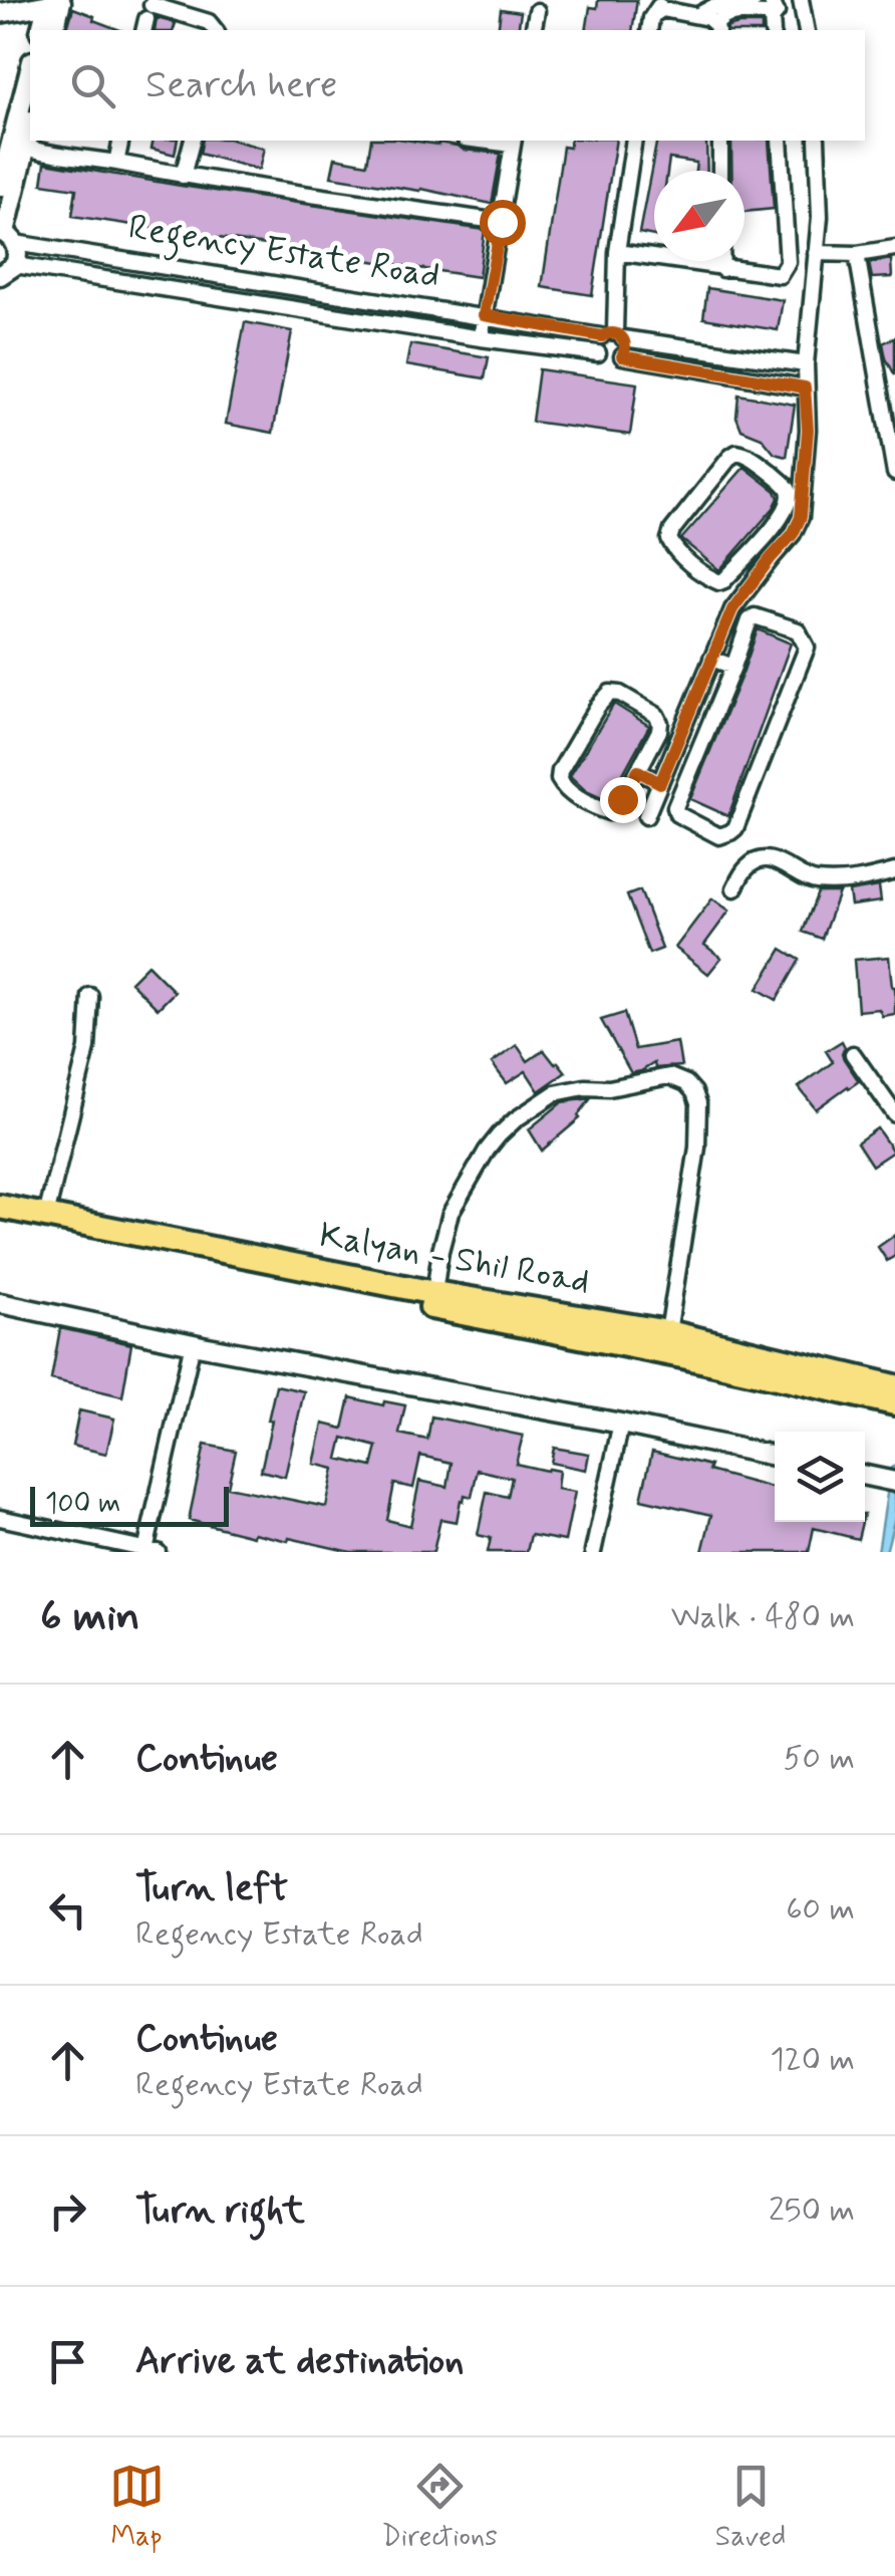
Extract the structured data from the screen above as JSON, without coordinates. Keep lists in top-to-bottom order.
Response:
{
  "streets": {
    "main road": ["Kalyan - Shil Road"],
    "street": ["Regency Estate Road"]
  },
  "scale_bar": "100 m",
  "north": "bottom left",
  "page": {
    "search": "Search here",
    "scale": "100 m",
    "heading": ["6 min", "Walk · 480 m"],
    "list": [
      ["Continue", "50 m"],
      ["Turn left", "Regency Estate Road", "60 m"],
      ["Continue", "Regency Estate Road", "120 m"],
      ["Turn right", "250 m"],
      "Arrive at destination"
    ],
    "nav": ["Map", "Directions", "Saved"]
  }
}
